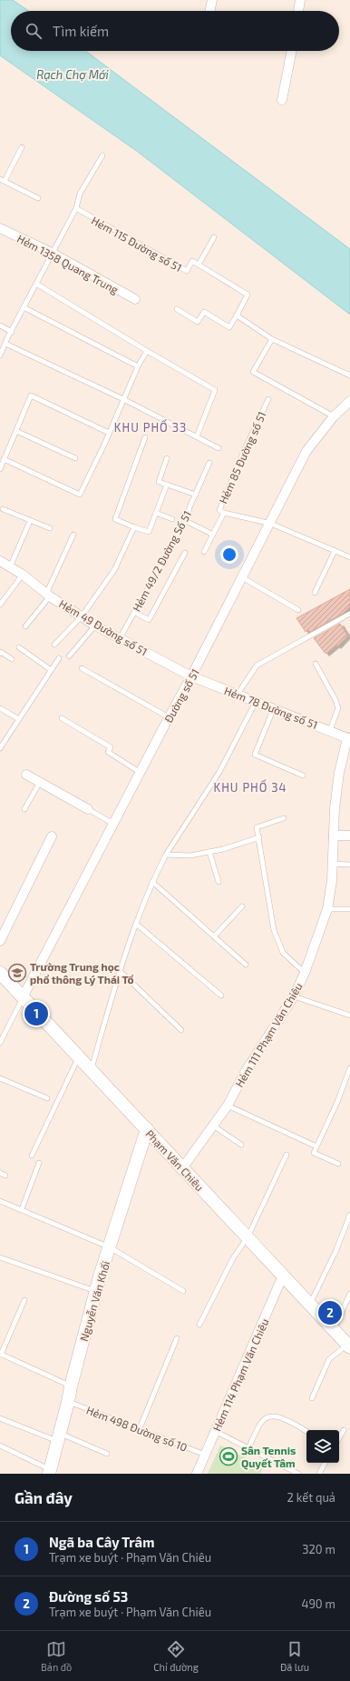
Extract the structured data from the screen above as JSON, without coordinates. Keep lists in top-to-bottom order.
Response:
{
  "streets": {
    "main road": ["Phạm Văn Chiêu", "Nguyễn Văn Khối"],
    "street": [
      "Hẻm 1358 Quang Trung",
      "Hẻm 49 Đường số 51",
      "Đường số 51",
      "Hẻm 78 Đường số 51",
      "Hẻm 111 Phạm Văn Chiêu",
      "Hẻm 114 Phạm Văn Chiêu"
    ],
    "lane": [
      "Hẻm 115 Đường số 51",
      "Hẻm 85 Đường số 51",
      "Hẻm 49/2 Đường Số 51",
      "Hẻm 498 Đường số 10"
    ]
  },
  "crossings": [
    ["Hẻm 85 Đường số 51", "Đường số 51"],
    ["Hẻm 49/2 Đường Số 51", "Hẻm 49 Đường số 51"],
    ["Hẻm 49 Đường số 51", "Đường số 51"],
    ["Hẻm 49 Đường số 51", "Hẻm 78 Đường số 51"],
    ["Đường số 51", "Hẻm 78 Đường số 51"],
    ["Đường số 51", "Phạm Văn Chiêu"],
    ["Hẻm 78 Đường số 51", "Hẻm 111 Phạm Văn Chiêu"],
    ["Hẻm 111 Phạm Văn Chiêu", "Phạm Văn Chiêu"],
    ["Phạm Văn Chiêu", "Nguyễn Văn Khối"],
    ["Phạm Văn Chiêu", "Hẻm 114 Phạm Văn Chiêu"],
    ["Nguyễn Văn Khối", "Hẻm 498 Đường số 10"],
    ["Hẻm 114 Phạm Văn Chiêu", "Hẻm 498 Đường số 10"]
  ],
  "districts": ["KHU PHỐ 33", "KHU PHỐ 34"],
  "water": ["Rạch Chợ Mới"],
  "places": {
    "school or university": ["Trường Trung học phổ thông Lý Thái Tổ"],
    "sports": ["Sân Tennis Quyết Tâm"]
  },
  "page": {
    "search": "Tìm kiếm",
    "pins": ["1", "2"],
    "heading": ["Gần đây", "2 kết quả"],
    "list": [
      {
        "mark": "1",
        "name": "Ngã ba Cây Trâm",
        "note": "Trạm xe buýt · Phạm Văn Chiêu",
        "value": "320 m"
      },
      {
        "mark": "2",
        "name": "Đường số 53",
        "note": "Trạm xe buýt · Phạm Văn Chiêu",
        "value": "490 m"
      }
    ],
    "nav": ["Bản đồ", "Chỉ đường", "Đã lưu"]
  }
}
